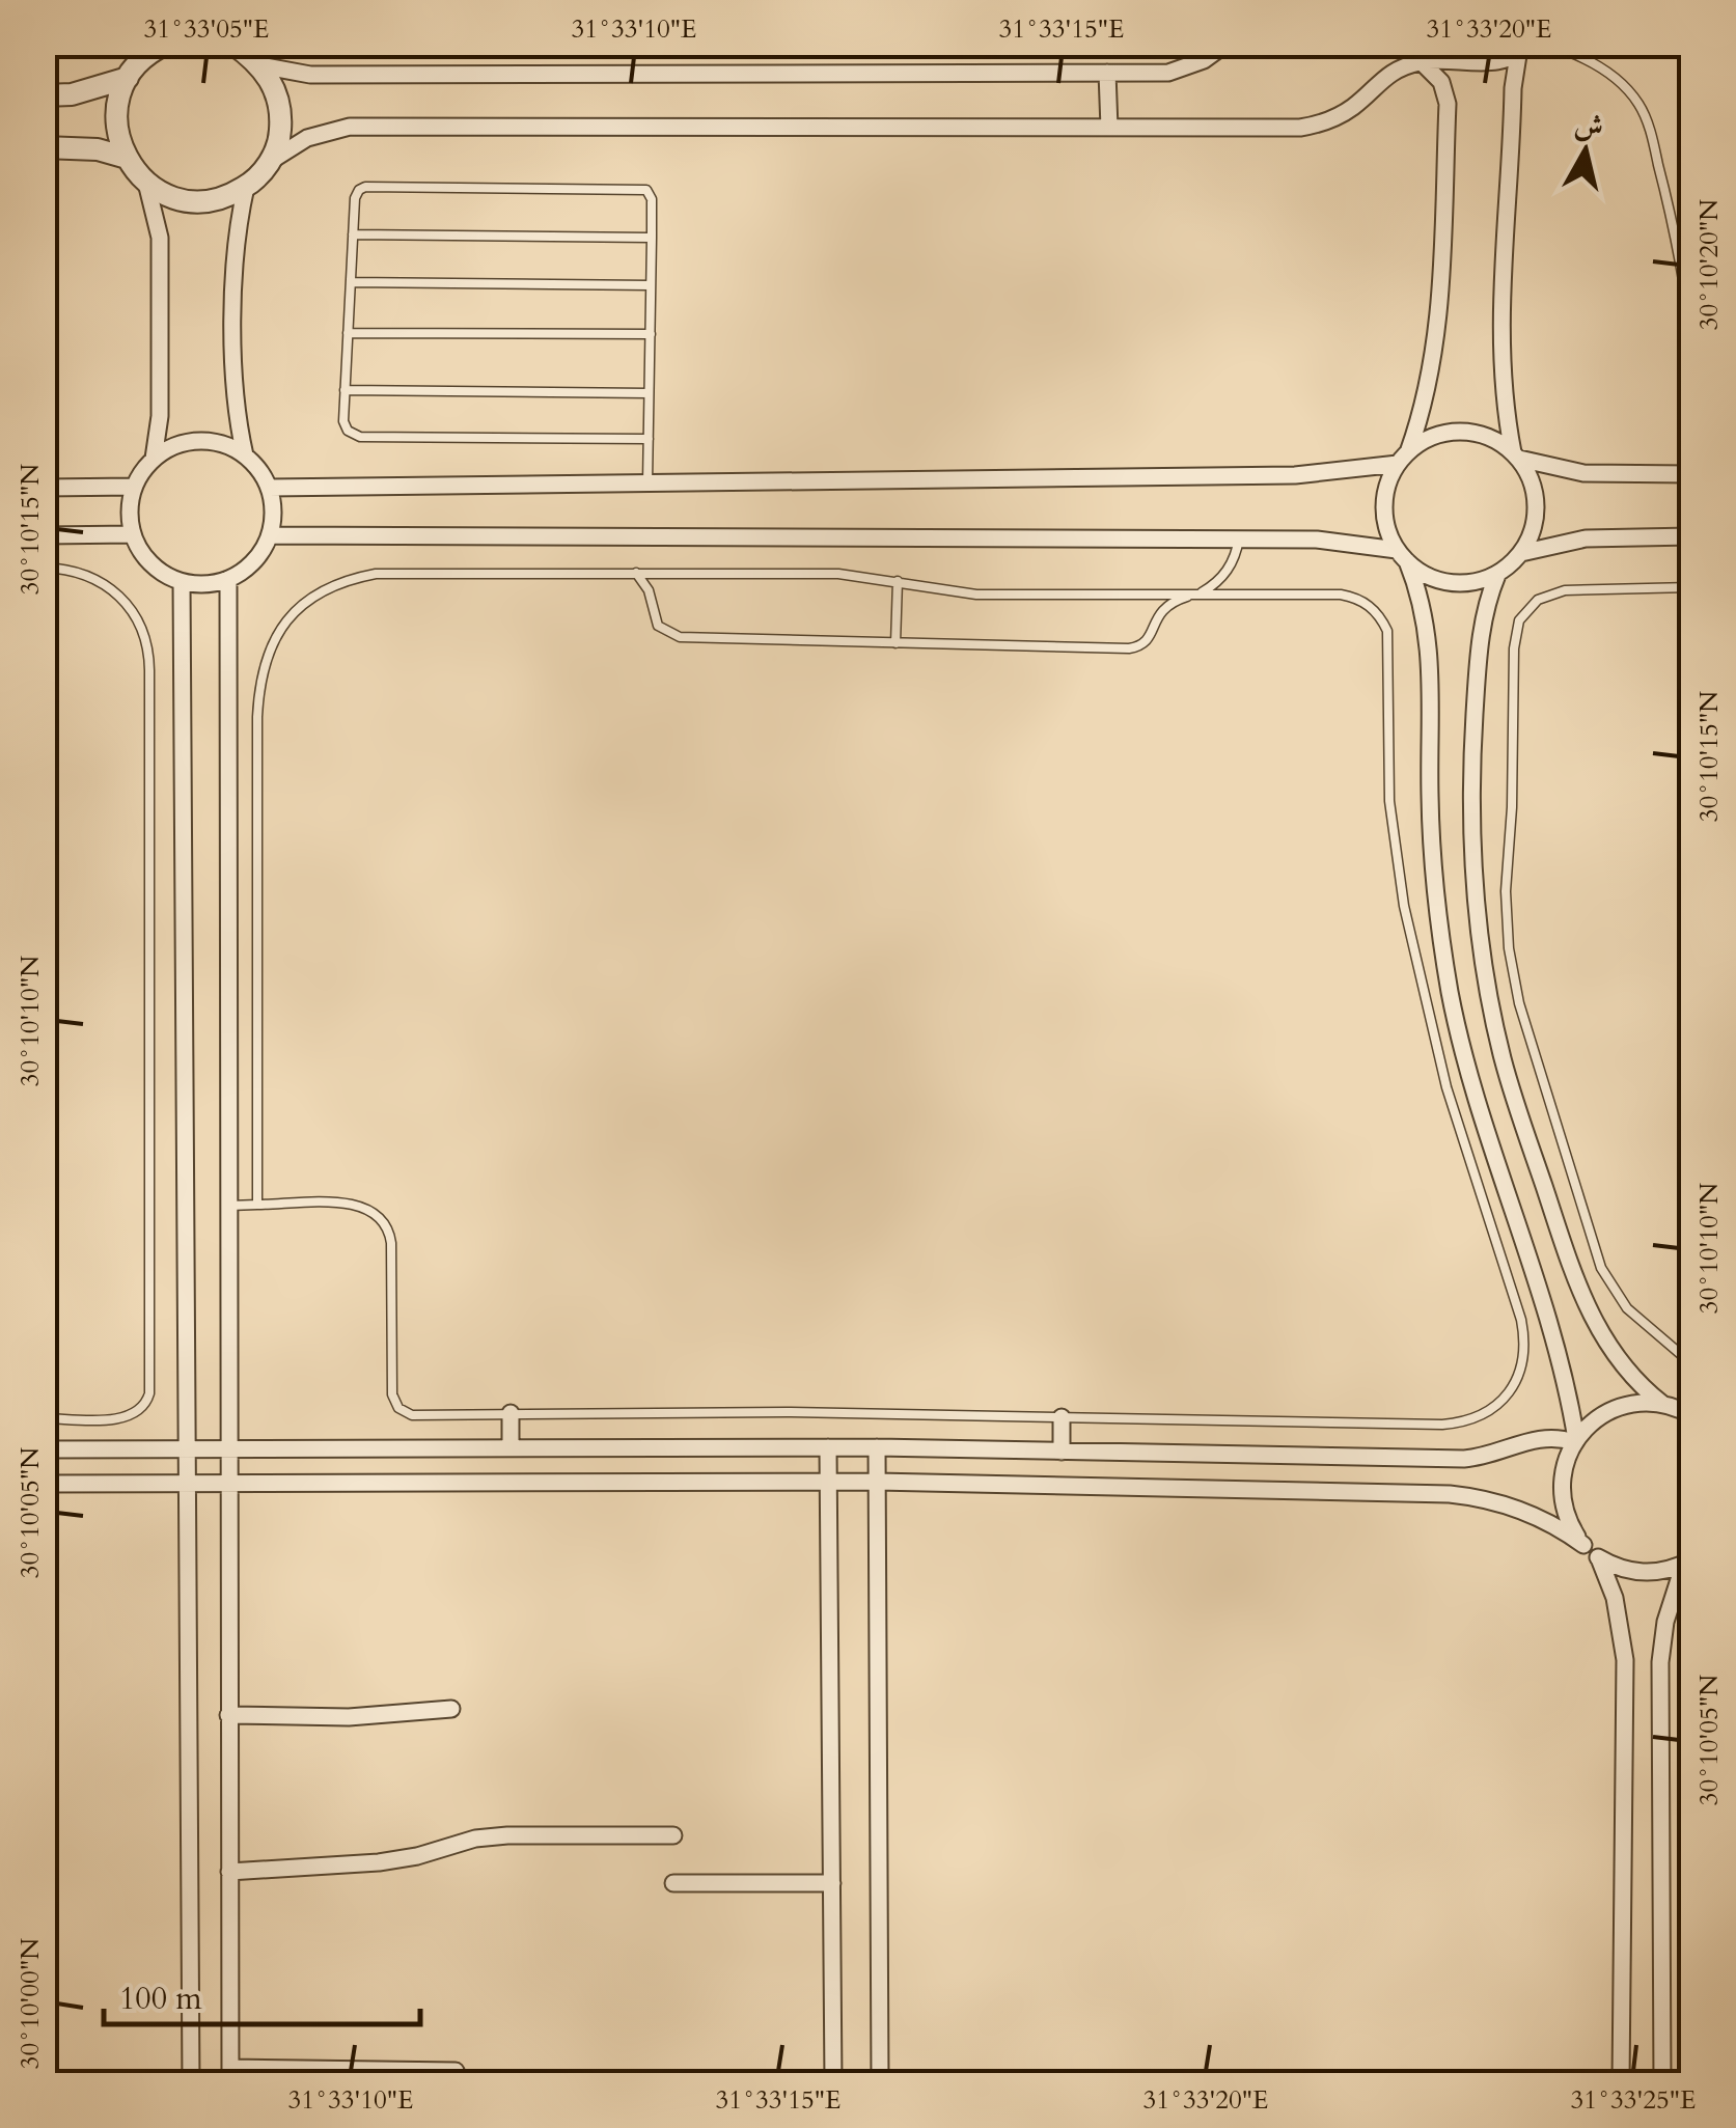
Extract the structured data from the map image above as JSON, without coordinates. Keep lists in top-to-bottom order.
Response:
{
  "scale_bar": "100 m",
  "north": "top",
  "coordinates": [
    "31°33'05\"E",
    "31°33'10\"E",
    "31°33'15\"E",
    "31°33'20\"E",
    "30°10'20\"N",
    "30°10'15\"N",
    "30°10'10\"N",
    "30°10'05\"N",
    "30°10'00\"N",
    "31°33'25\"E"
  ]
}
